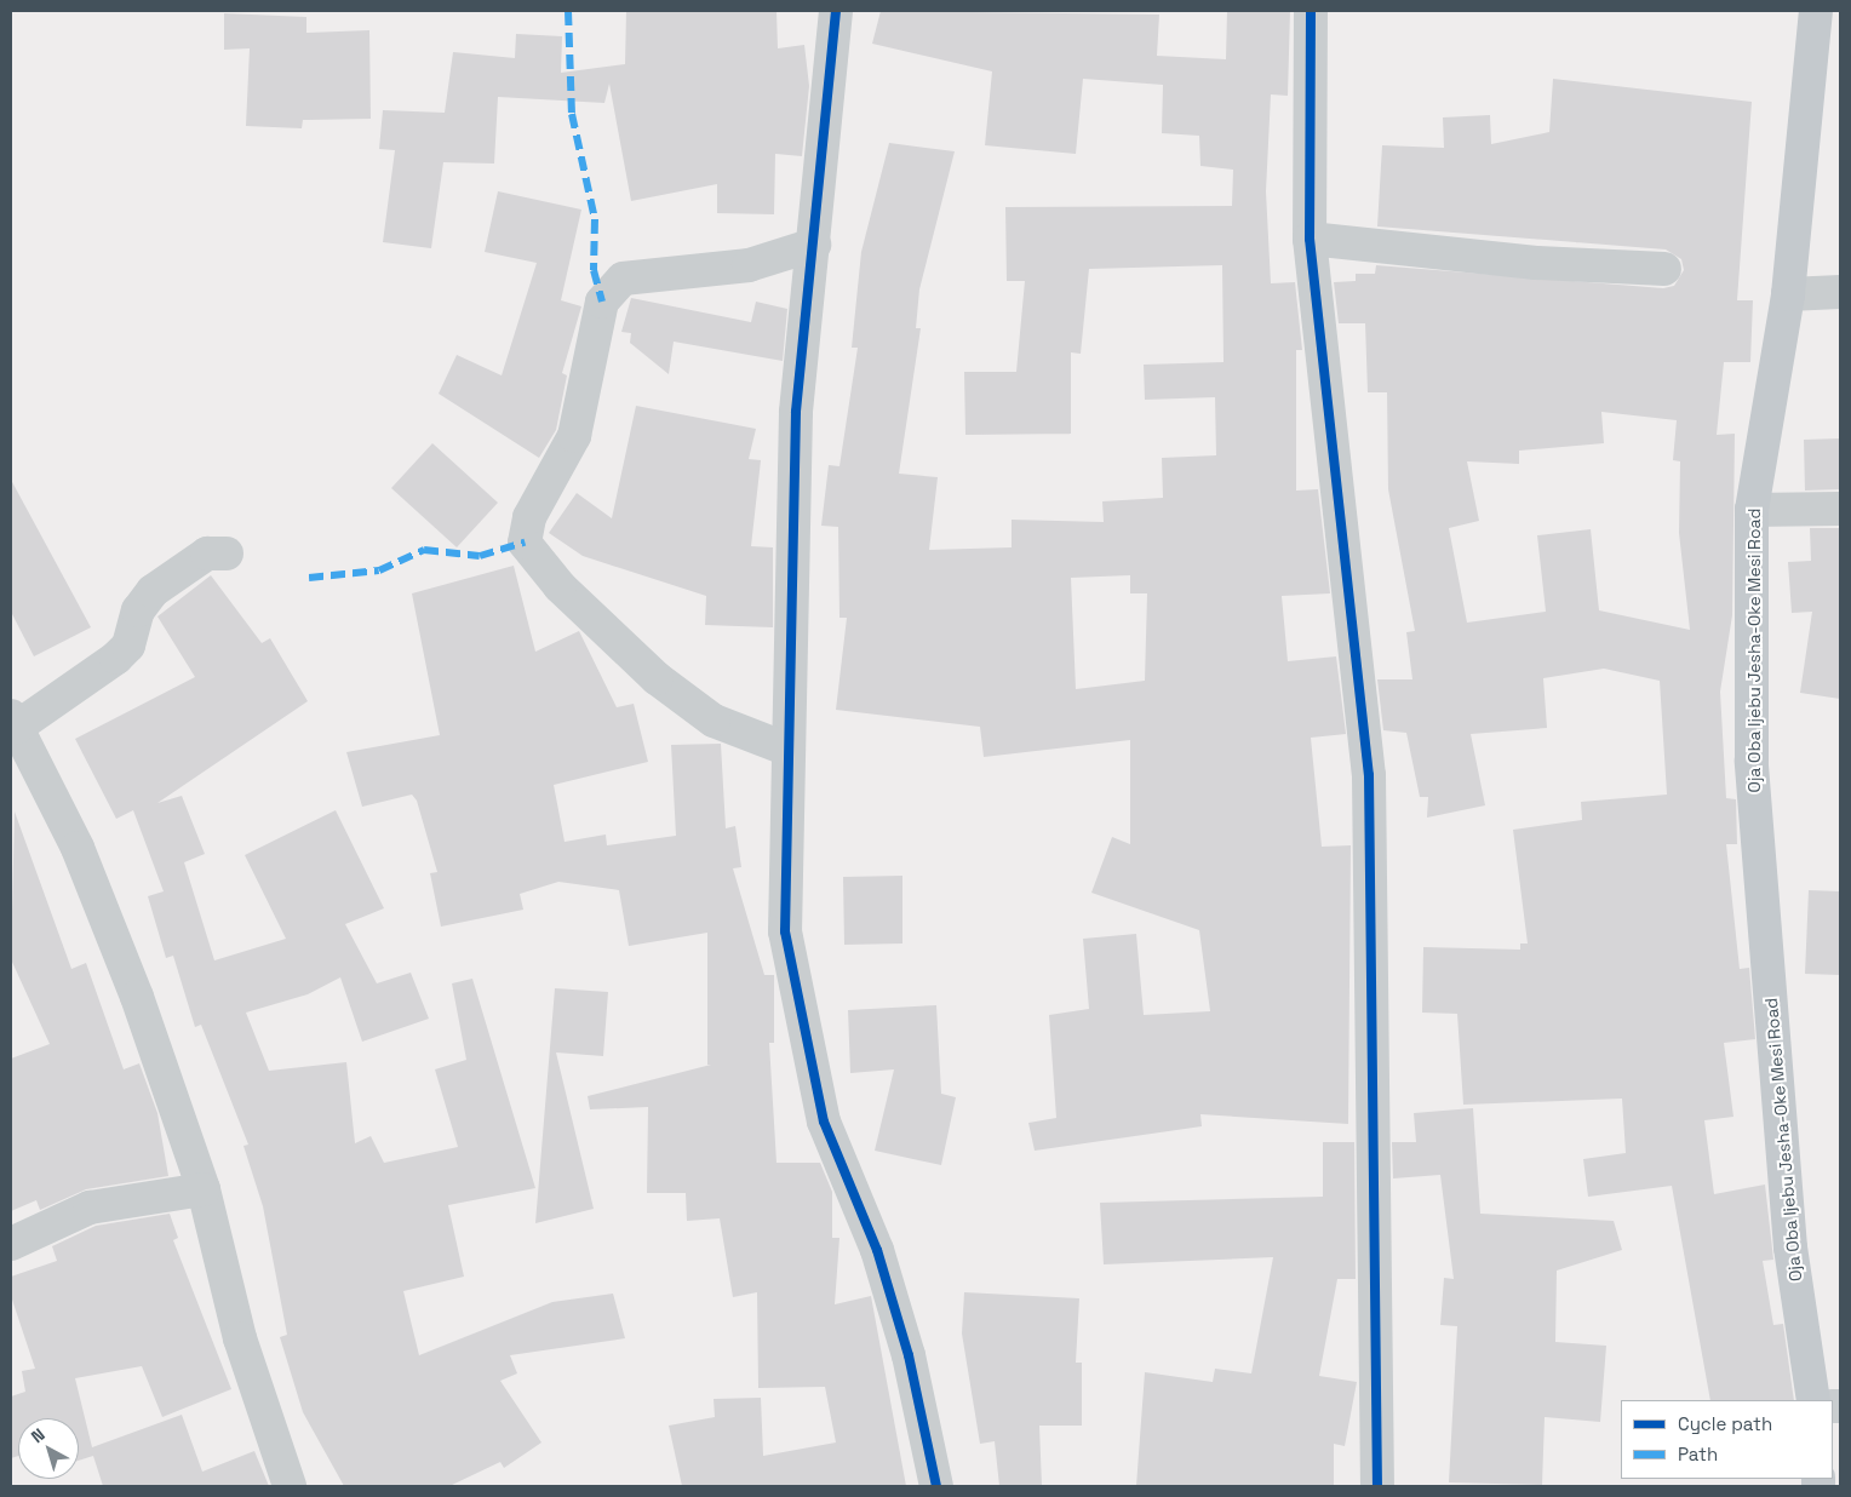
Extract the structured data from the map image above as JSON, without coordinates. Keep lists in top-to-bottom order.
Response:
{
  "streets": {
    "main road": ["Oja Oba Ijebu Jesha-Oke Mesi Road"]
  },
  "legend": ["Cycle path", "Path"],
  "north": "top left"
}
